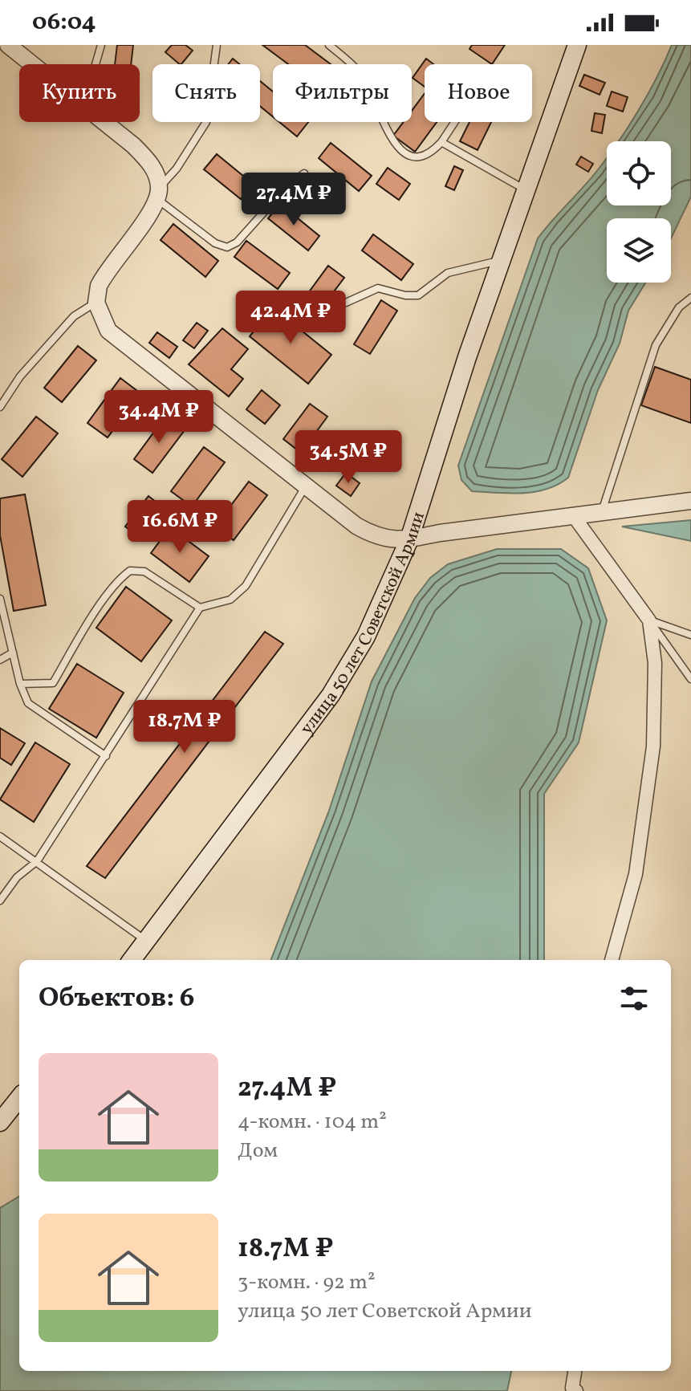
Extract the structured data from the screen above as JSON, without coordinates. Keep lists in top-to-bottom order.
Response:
{
  "streets": {
    "main road": ["улица 50 лет Советской Армии"]
  },
  "page": {
    "status": "06:04",
    "chip": [
      "Купить",
      "Снять",
      "Фильтры",
      "Новое"
    ],
    "price": [
      "27.4M ₽",
      "42.4M ₽",
      "34.4M ₽",
      "34.5M ₽",
      "16.6M ₽",
      "18.7M ₽"
    ],
    "heading": "Объектов: 6",
    "list": [
      {
        "name": "27.4M ₽",
        "note": "4-комн. · 104 m² · Дом"
      },
      {
        "name": "18.7M ₽",
        "note": "3-комн. · 92 m² · улица 50 лет Советской Армии"
      }
    ]
  }
}
